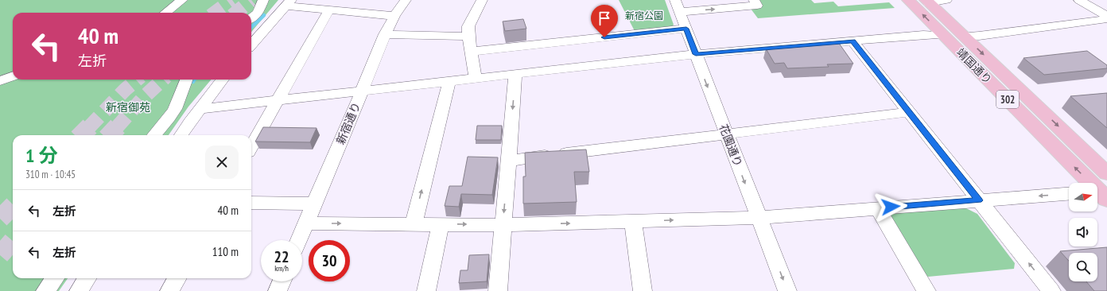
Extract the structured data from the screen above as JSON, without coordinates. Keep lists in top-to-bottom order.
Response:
{
  "streets": {
    "main road": ["靖国通り", "302"],
    "street": ["新宿通り", "花園通り"]
  },
  "parks": ["新宿公園", "新宿御苑"],
  "north": "right",
  "page": {
    "turn": ["40 m", "左折"],
    "heading": ["1 分", "310 m · 10:45"],
    "list": [
      {
        "name": "左折",
        "value": "40 m"
      },
      {
        "name": "左折",
        "value": "110 m"
      }
    ],
    "speed": "22 km/h",
    "limit": "30"
  }
}
